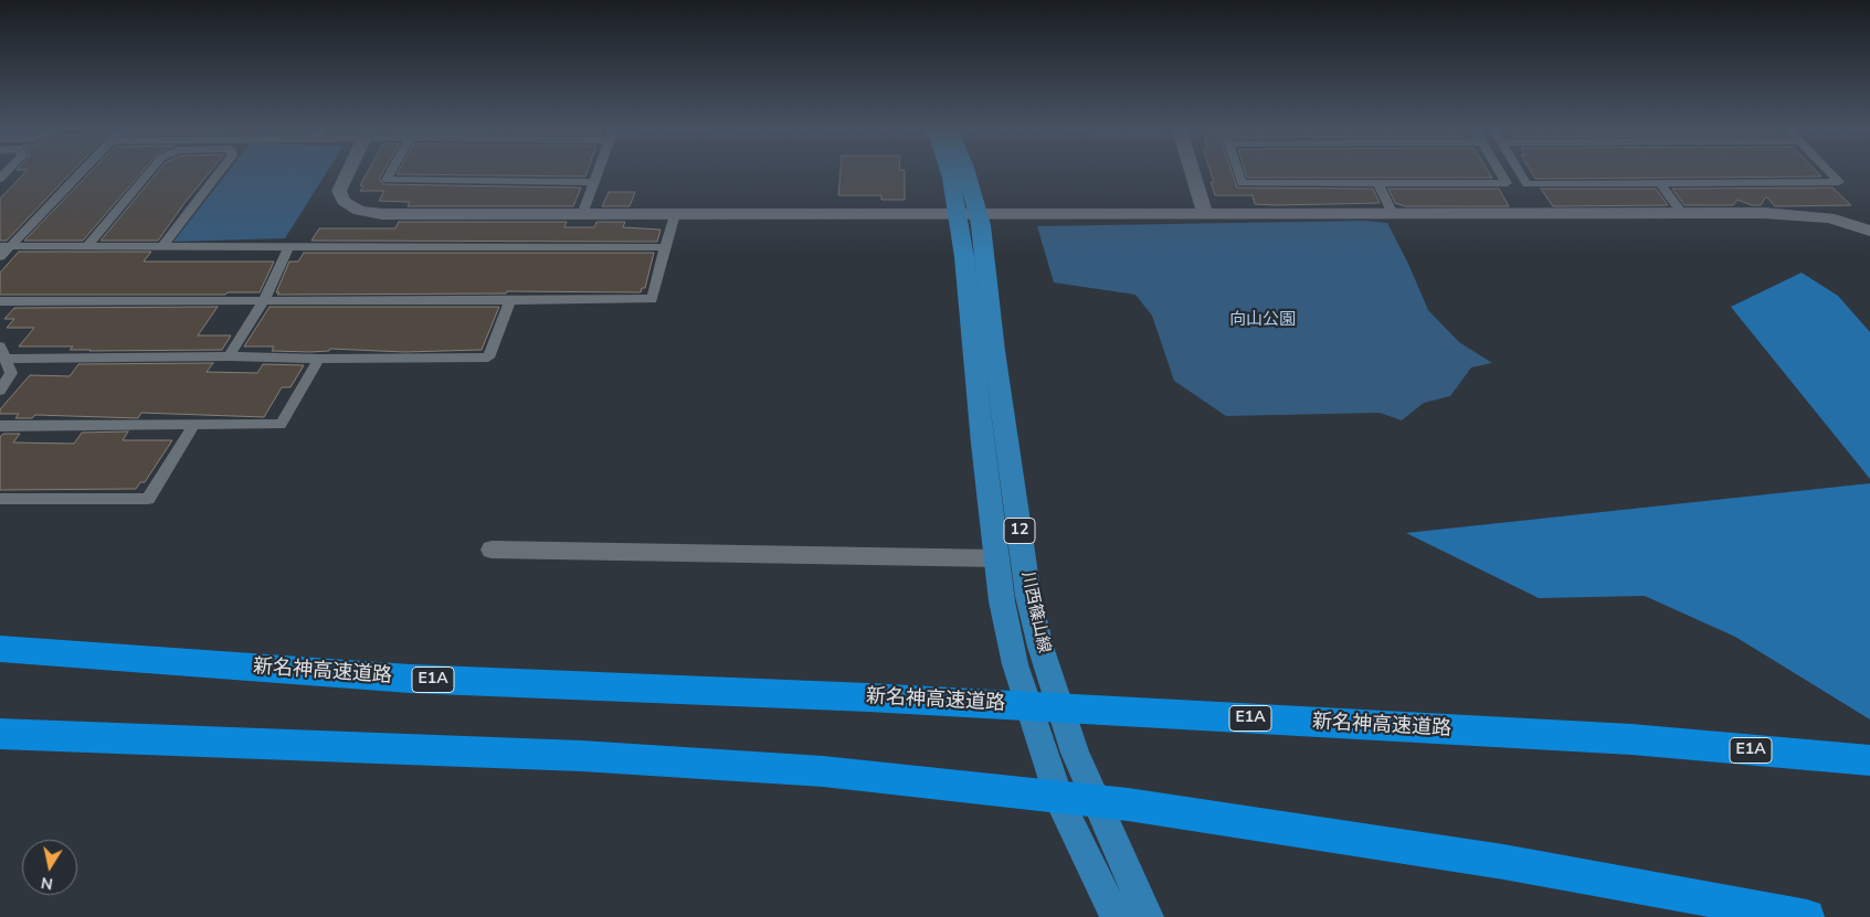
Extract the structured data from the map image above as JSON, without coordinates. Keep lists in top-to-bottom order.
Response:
{
  "streets": {
    "highway": ["新名神高速道路", "E1A"],
    "main road": ["12", "川西篠山線"]
  },
  "parks": ["向山公園"],
  "north": "bottom"
}
